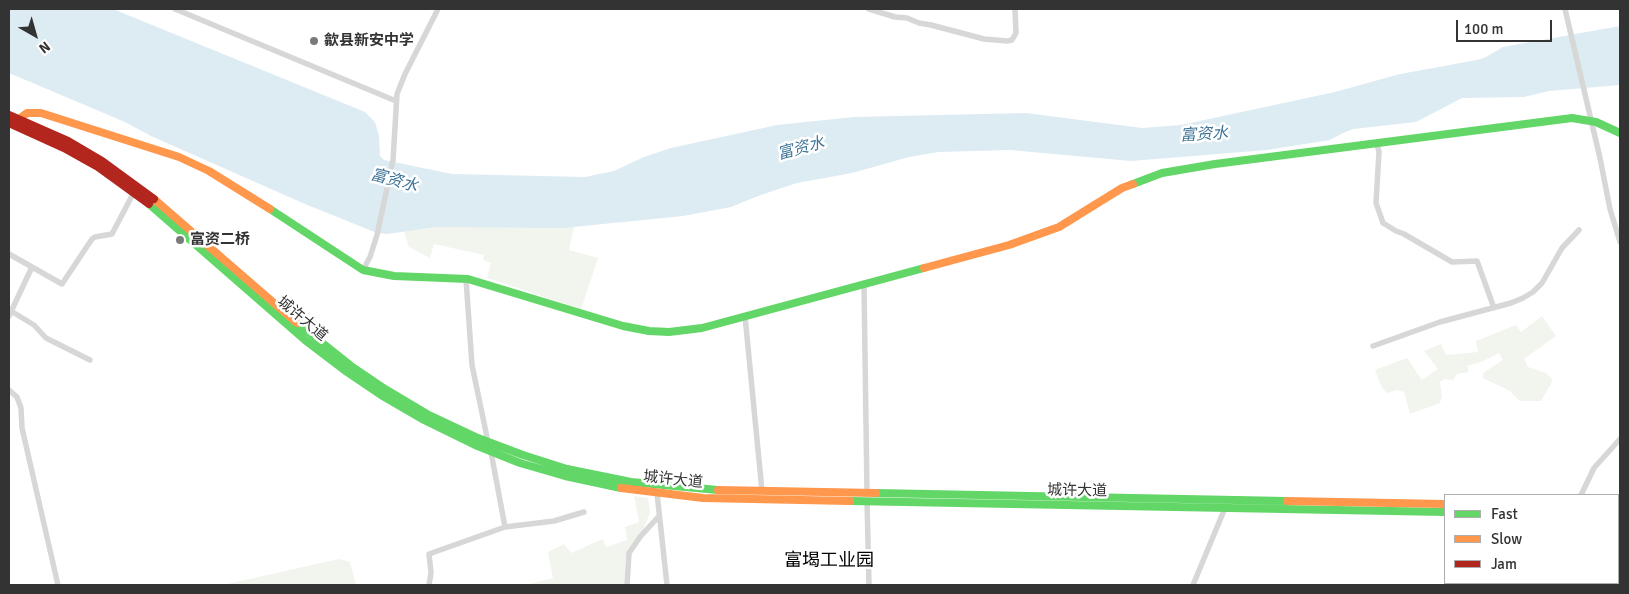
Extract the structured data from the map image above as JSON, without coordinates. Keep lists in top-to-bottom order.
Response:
{
  "streets": {
    "main road": ["城许大道"]
  },
  "districts": ["富堨工业园"],
  "water": ["富资水"],
  "places": ["歙县新安中学", "富资二桥"],
  "legend": ["Fast", "Slow", "Jam"],
  "scale_bar": "100 m",
  "north": "bottom right"
}
